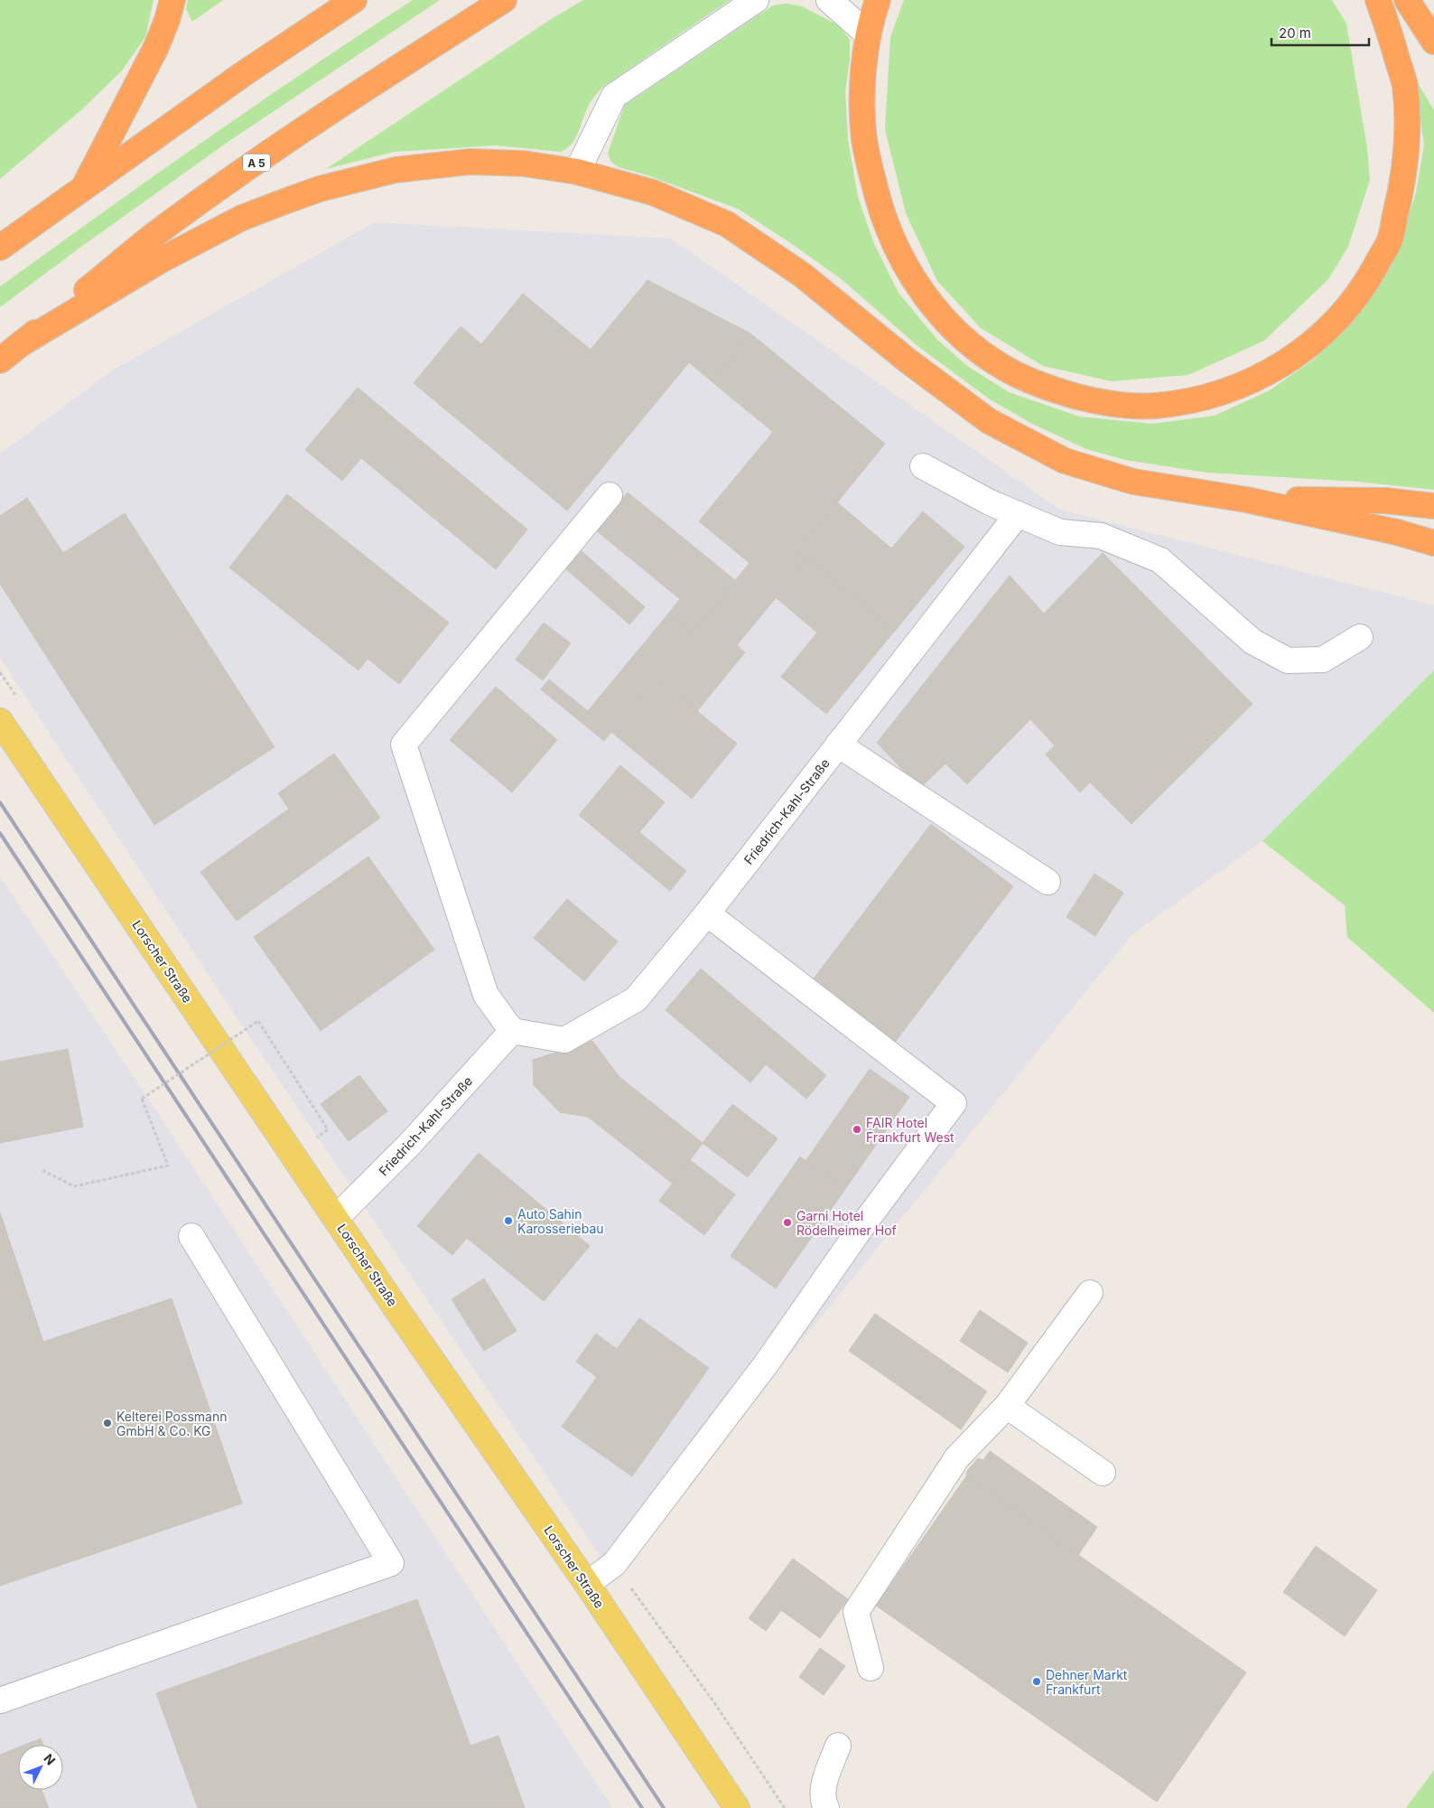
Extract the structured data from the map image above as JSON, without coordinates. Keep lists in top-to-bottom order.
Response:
{
  "streets": {
    "highway": ["A 5"],
    "main road": ["Lorscher Straße"],
    "street": ["Friedrich-Kahl-Straße"]
  },
  "crossings": [
    ["Friedrich-Kahl-Straße", "Lorscher Straße"]
  ],
  "places": [
    "FAIR Hotel Frankfurt West",
    "Auto Sahin Karosseriebau",
    "Garni Hotel Rödelheimer Hof",
    "Kelterei Possmann GmbH & Co. KG",
    "Dehner Markt Frankfurt"
  ],
  "scale_bar": "20 m",
  "north": "top right"
}
